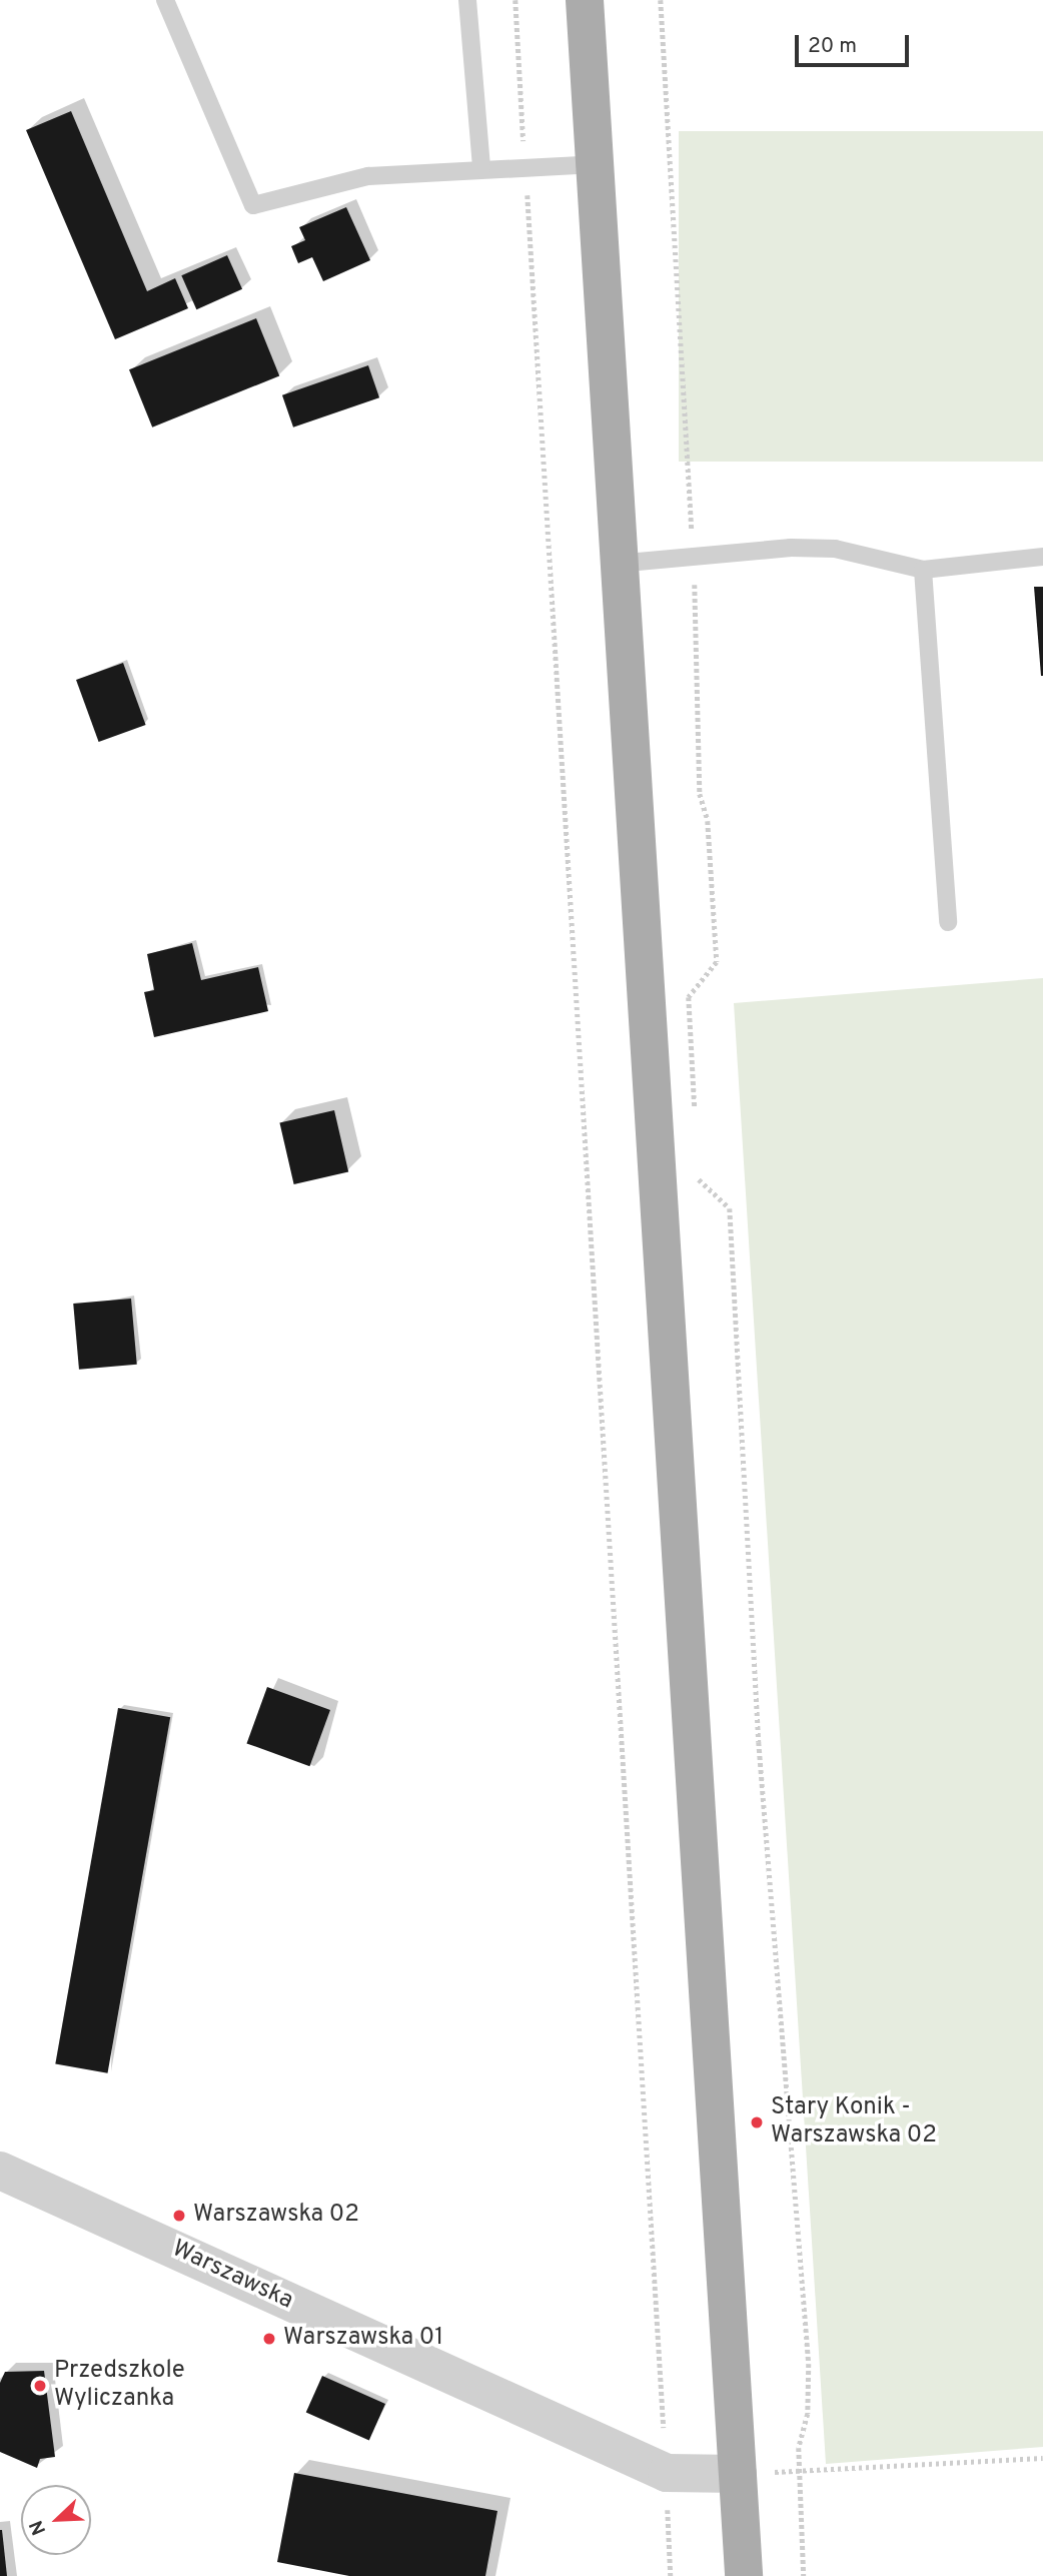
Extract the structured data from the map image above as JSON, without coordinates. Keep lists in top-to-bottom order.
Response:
{
  "streets": {
    "street": ["Warszawska"]
  },
  "places": [
    "Stary Konik - Warszawska 02",
    "Warszawska 02",
    "Warszawska 01",
    "Przedszkole Wyliczanka"
  ],
  "scale_bar": "20 m",
  "north": "bottom left"
}
